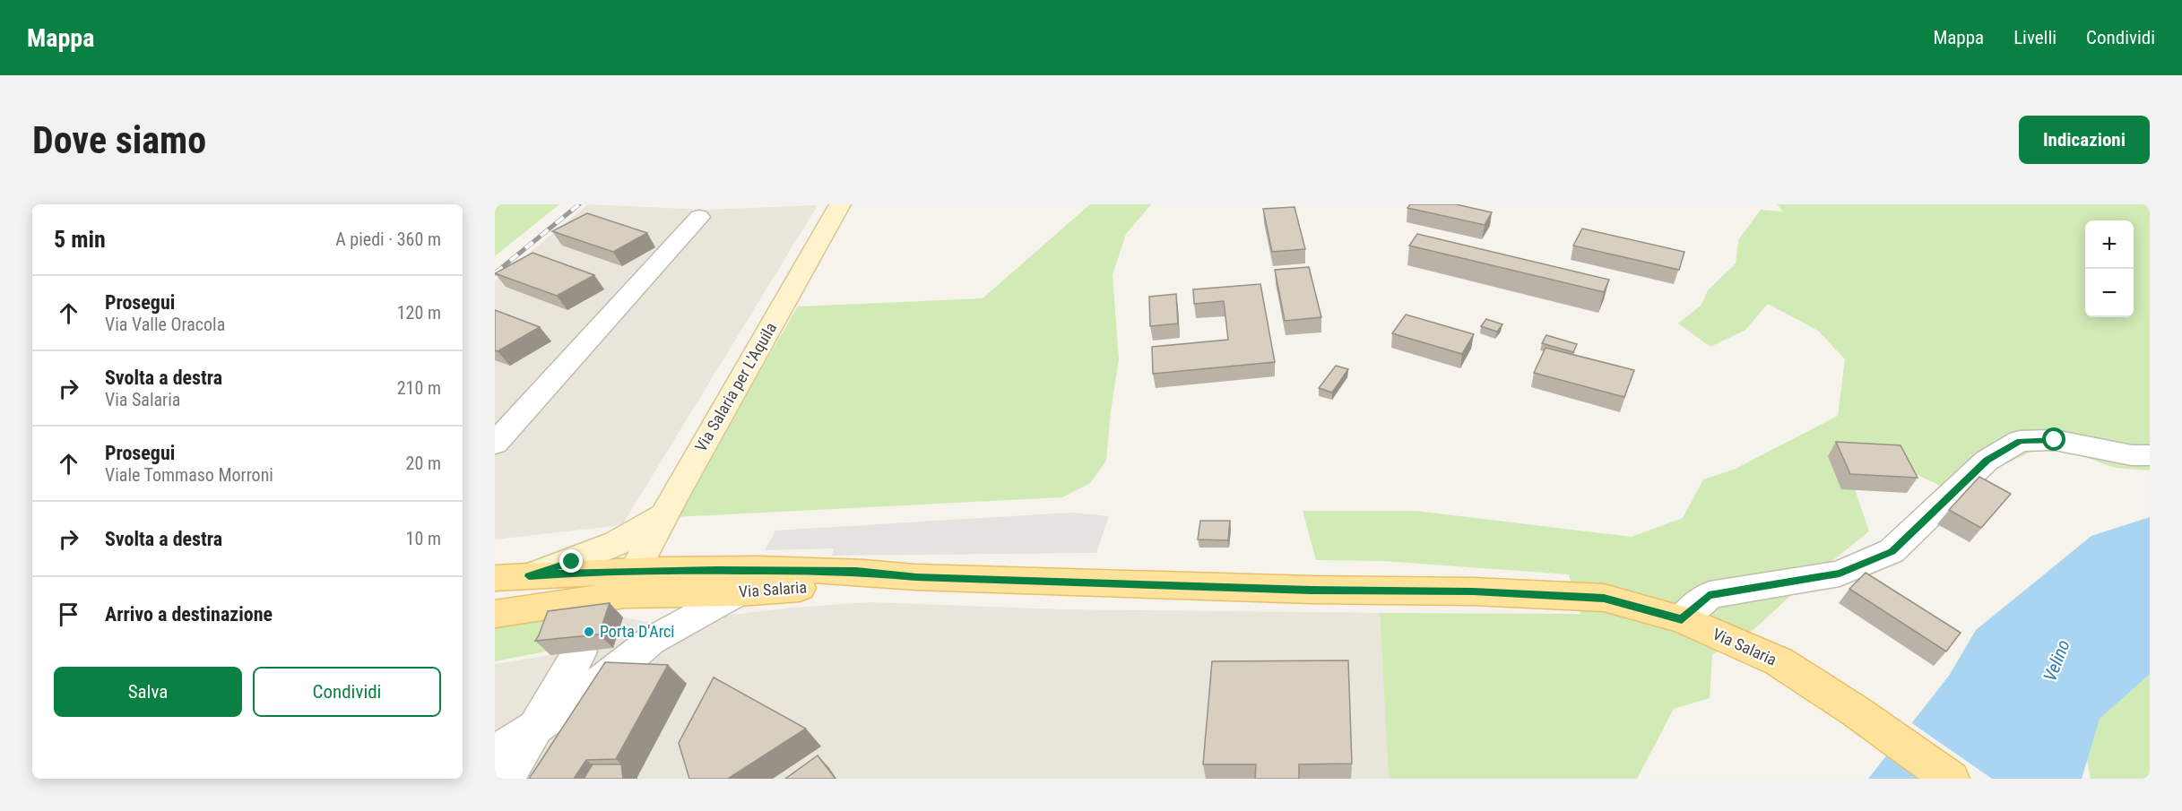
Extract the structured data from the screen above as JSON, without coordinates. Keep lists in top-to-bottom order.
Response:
{
  "streets": {
    "main road": ["Via Salaria per L'Aquila", "Via Salaria"]
  },
  "crossings": [
    ["Via Salaria per L'Aquila", "Via Salaria"]
  ],
  "water": ["Velino"],
  "places": ["Porta D'Arci"],
  "page": {
    "header": "Mappa",
    "nav": ["Mappa", "Livelli", "Condividi"],
    "buttons": [
      "Indicazioni",
      ["Salva", "Condividi"]
    ],
    "title": "Dove siamo",
    "heading": ["5 min", "A piedi · 360 m"],
    "map_buttons": ["+", "−"],
    "list": [
      ["Prosegui", "Via Valle Oracola", "120 m"],
      ["Svolta a destra", "Via Salaria", "210 m"],
      ["Prosegui", "Viale Tommaso Morroni", "20 m"],
      ["Svolta a destra", "10 m"],
      "Arrivo a destinazione"
    ]
  }
}
